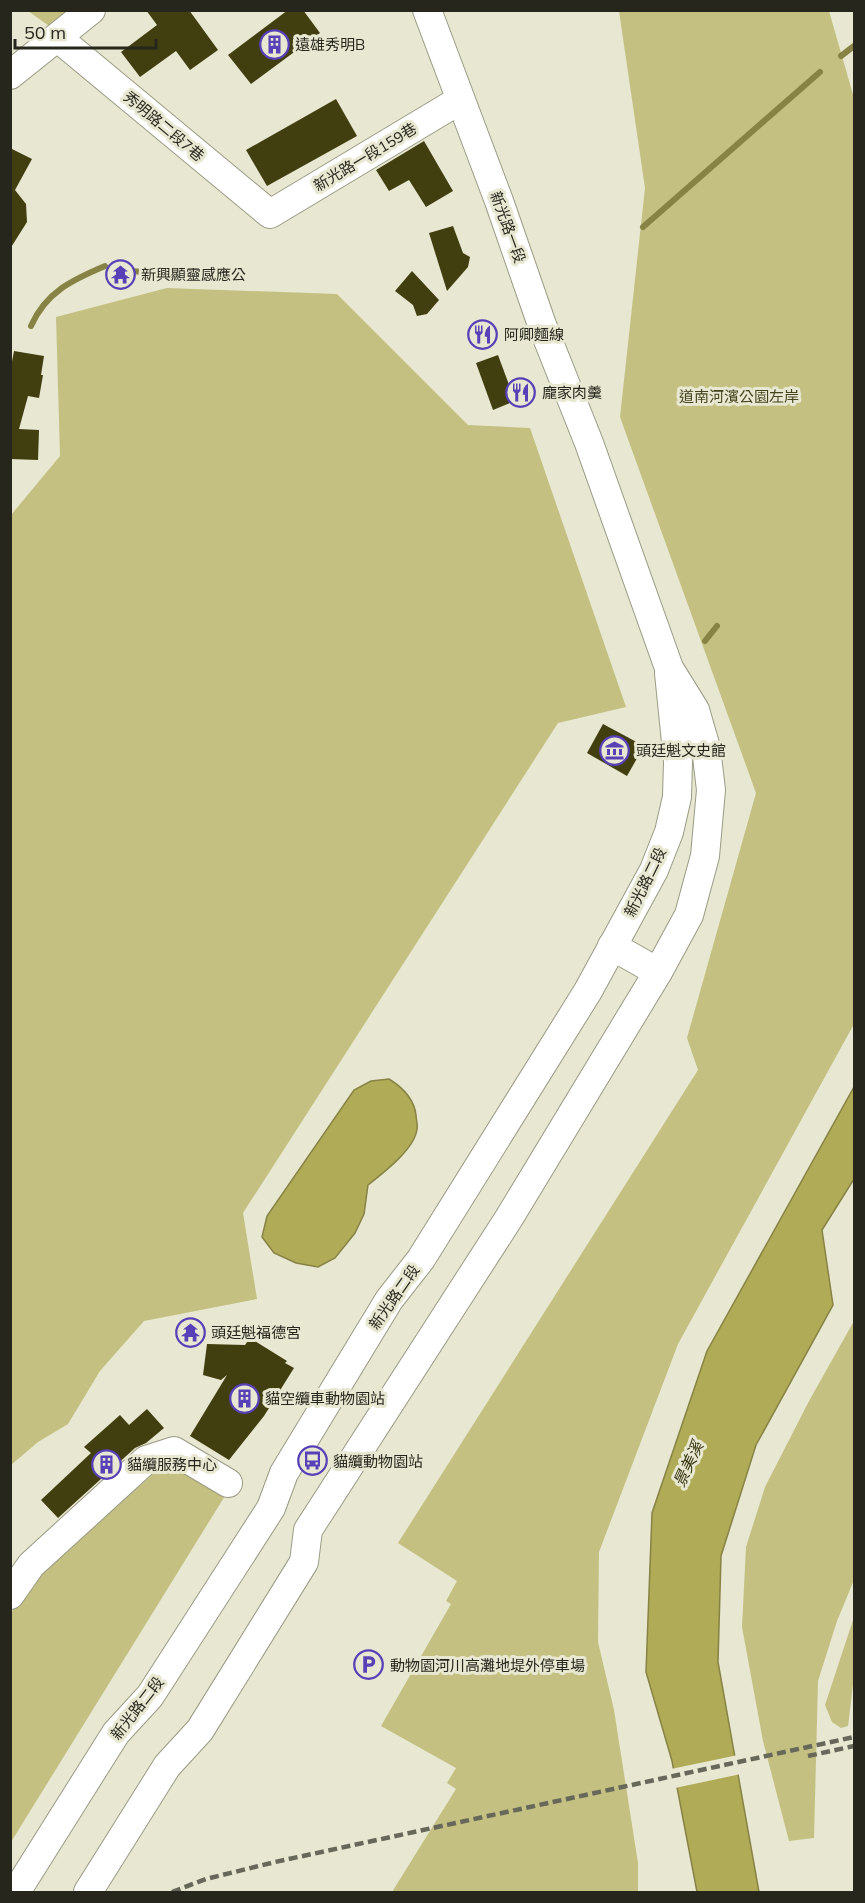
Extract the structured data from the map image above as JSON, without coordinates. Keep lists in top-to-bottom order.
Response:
{
  "streets": {
    "street": [
      "秀明路二段7巷",
      "新光路一段159巷",
      "新光路一段",
      "新光路二段"
    ]
  },
  "crossings": [
    ["秀明路二段7巷", "新光路一段159巷"],
    ["新光路一段159巷", "新光路一段"],
    ["新光路一段", "新光路二段"]
  ],
  "water": ["景美溪"],
  "parks": ["道南河濱公園左岸"],
  "places": {
    "building": ["遠雄秀明B", "貓空纜車動物園站", "貓纜服務中心"],
    "temple": ["新興顯靈感應公", "頭廷魁福德宮"],
    "restaurant": ["阿卿麵線", "龐家肉羹"],
    "museum": ["頭廷魁文史館"],
    "bus stop": ["貓纜動物園站"],
    "parking": ["動物園河川高灘地堤外停車場"]
  },
  "scale_bar": "50 m"
}
